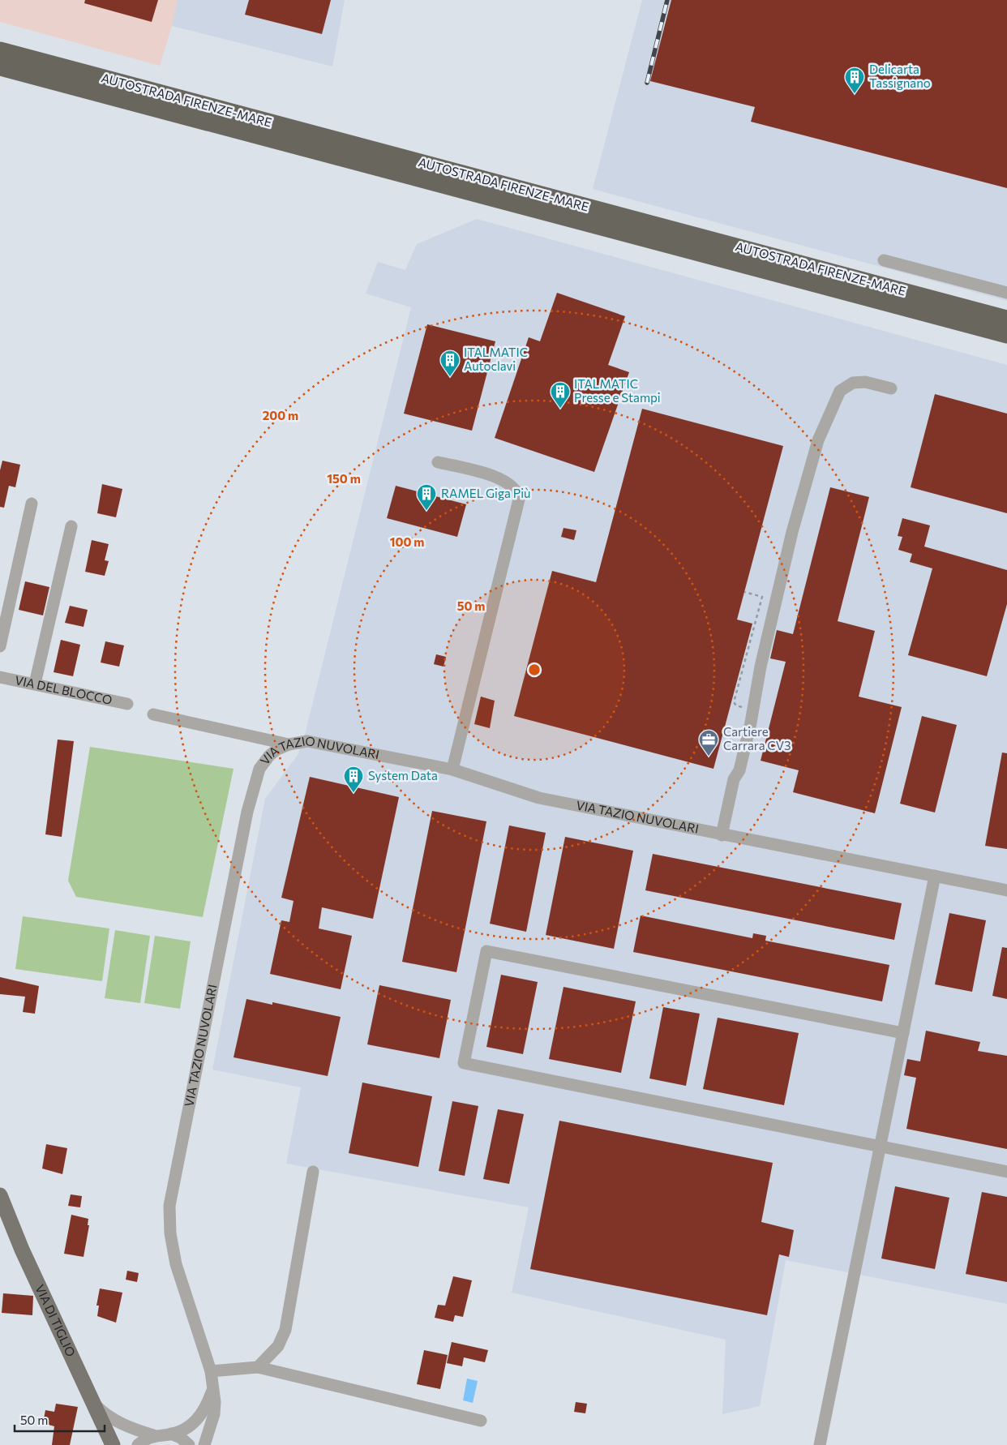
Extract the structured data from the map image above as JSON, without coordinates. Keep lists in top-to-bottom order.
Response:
{
  "streets": {
    "highway": ["AUTOSTRADA FIRENZE-MARE"],
    "main road": ["VIA DI TIGLIO"],
    "street": ["VIA DEL BLOCCO", "VIA TAZIO NUVOLARI"]
  },
  "places": {
    "building": [
      "Delicarta Tassignano",
      "ITALMATIC Autoclavi",
      "ITALMATIC Presse e Stampi",
      "RAMEL Giga Più",
      "System Data"
    ],
    "office": ["Cartiere Carrara CV3"]
  },
  "scale_bar": "50 m",
  "rings": [
    "200 m",
    "150 m",
    "100 m",
    "50 m"
  ]
}
